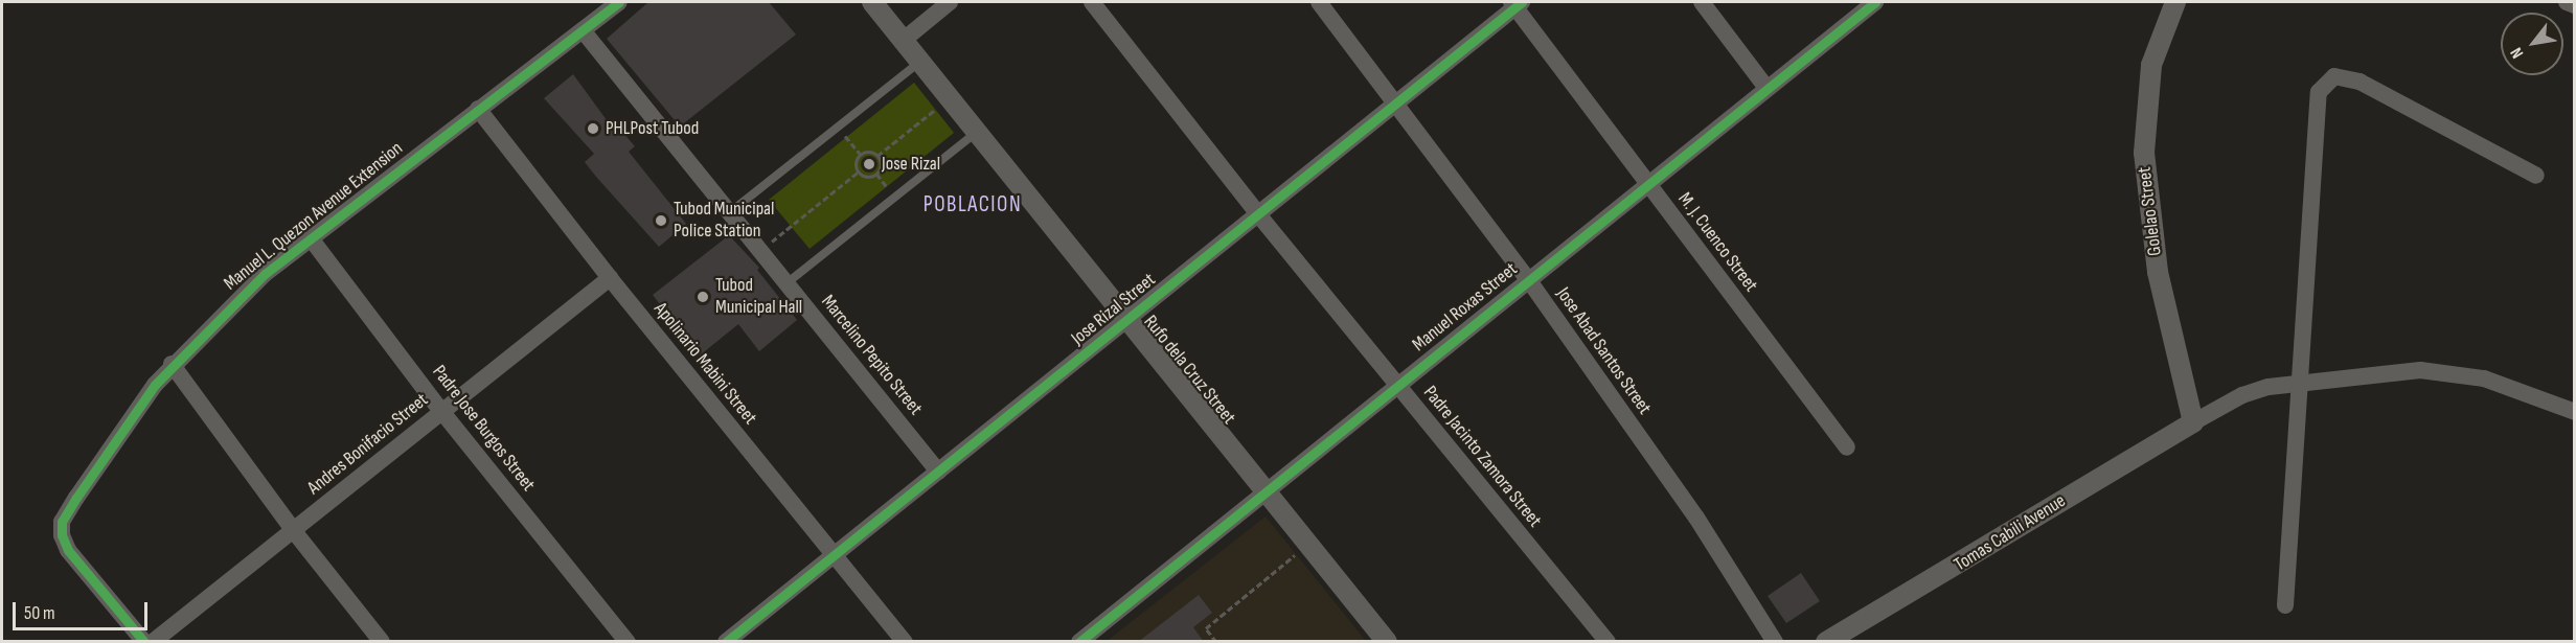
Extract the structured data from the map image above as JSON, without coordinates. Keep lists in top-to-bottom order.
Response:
{
  "streets": {
    "street": [
      "Golelao Street",
      "Manuel L. Quezon Avenue Extension",
      "M. J. Cuenco Street",
      "Manuel Roxas Street",
      "Jose Rizal Street",
      "Jose Abad Santos Street",
      "Marcelino Pepito Street",
      "Apolinario Mabini Street",
      "Rufo dela Cruz Street",
      "Padre Jose Burgos Street",
      "Andres Bonifacio Street",
      "Padre Jacinto Zamora Street",
      "Tomas Cabili Avenue"
    ]
  },
  "crossings": [
    ["Golelao Street", "Tomas Cabili Avenue"],
    ["Manuel L. Quezon Avenue Extension", "Marcelino Pepito Street"],
    ["Manuel L. Quezon Avenue Extension", "Apolinario Mabini Street"],
    ["Manuel L. Quezon Avenue Extension", "Padre Jose Burgos Street"],
    ["M. J. Cuenco Street", "Manuel Roxas Street"],
    ["M. J. Cuenco Street", "Jose Rizal Street"],
    ["Manuel Roxas Street", "Jose Abad Santos Street"],
    ["Manuel Roxas Street", "Rufo dela Cruz Street"],
    ["Manuel Roxas Street", "Padre Jacinto Zamora Street"],
    ["Jose Rizal Street", "Jose Abad Santos Street"],
    ["Jose Rizal Street", "Marcelino Pepito Street"],
    ["Jose Rizal Street", "Apolinario Mabini Street"],
    ["Jose Rizal Street", "Rufo dela Cruz Street"],
    ["Jose Rizal Street", "Padre Jacinto Zamora Street"],
    ["Apolinario Mabini Street", "Andres Bonifacio Street"],
    ["Padre Jose Burgos Street", "Andres Bonifacio Street"]
  ],
  "districts": ["POBLACION"],
  "places": [
    "PHLPost Tubod",
    "Jose Rizal",
    "Tubod Municipal Police Station",
    "Tubod Municipal Hall"
  ],
  "scale_bar": "50 m",
  "north": "bottom left"
}
